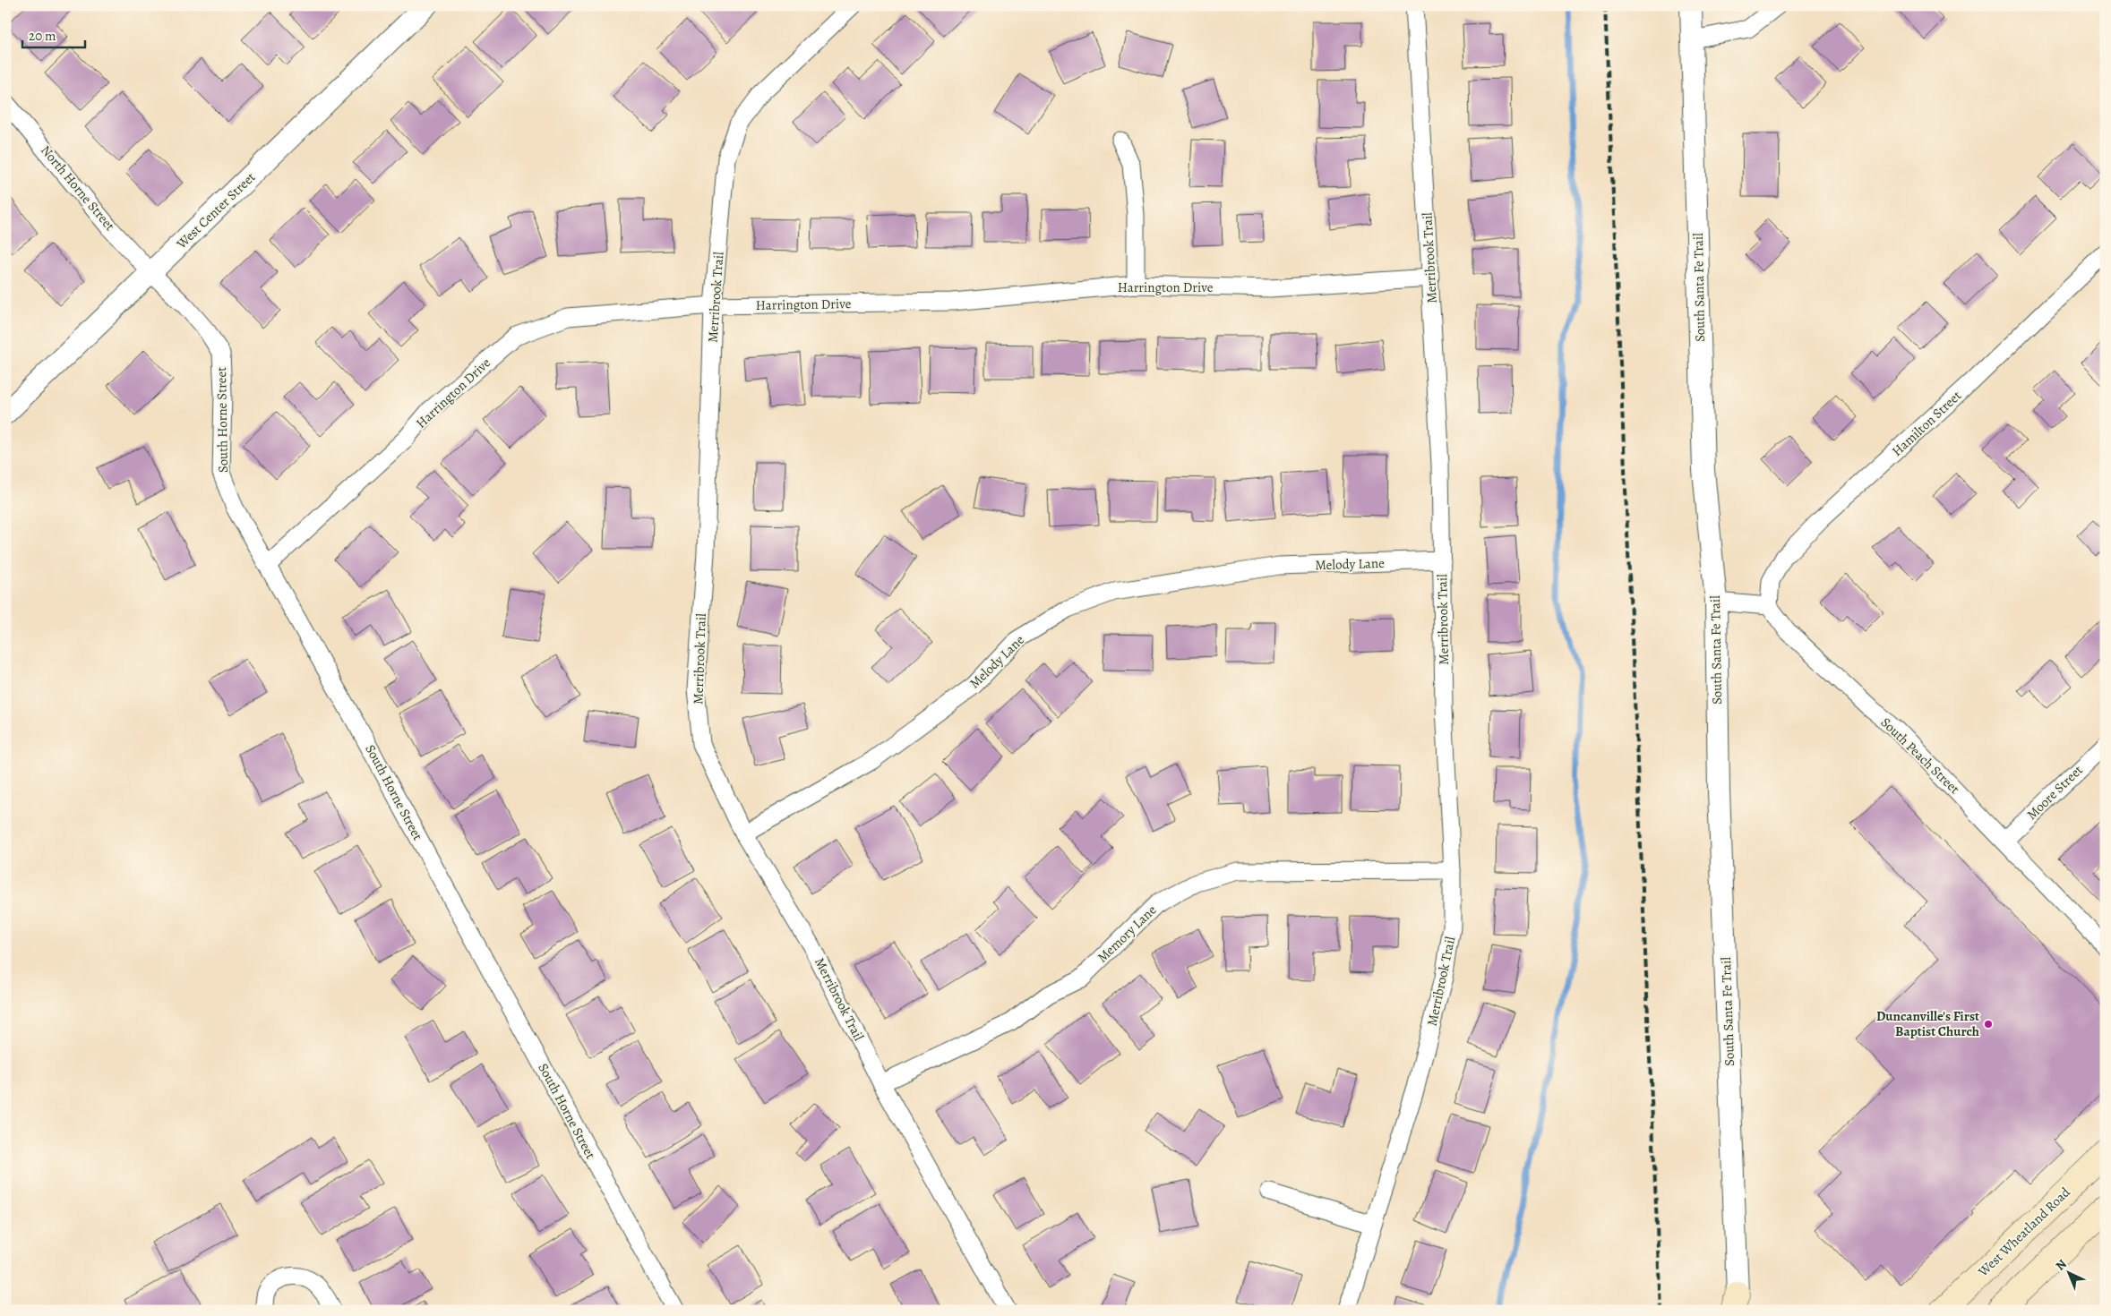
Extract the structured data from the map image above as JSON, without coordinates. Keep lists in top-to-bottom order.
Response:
{
  "streets": {
    "main road": ["West Wheatland Road"],
    "street": [
      "North Horne Street",
      "West Center Street",
      "Merribrook Trail",
      "Harrington Drive",
      "South Santa Fe Trail",
      "South Horne Street",
      "Hamilton Street",
      "Melody Lane",
      "South Peach Street",
      "Moore Street",
      "Memory Lane"
    ]
  },
  "crossings": [
    ["North Horne Street", "West Center Street"],
    ["North Horne Street", "South Horne Street"],
    ["West Center Street", "South Horne Street"],
    ["Merribrook Trail", "Harrington Drive"],
    ["Merribrook Trail", "Melody Lane"],
    ["Merribrook Trail", "Memory Lane"],
    ["Harrington Drive", "South Horne Street"],
    ["Hamilton Street", "South Peach Street"],
    ["South Peach Street", "Moore Street"]
  ],
  "places": ["Duncanville's First Baptist Church"],
  "scale_bar": "20 m",
  "north": "top left"
}
